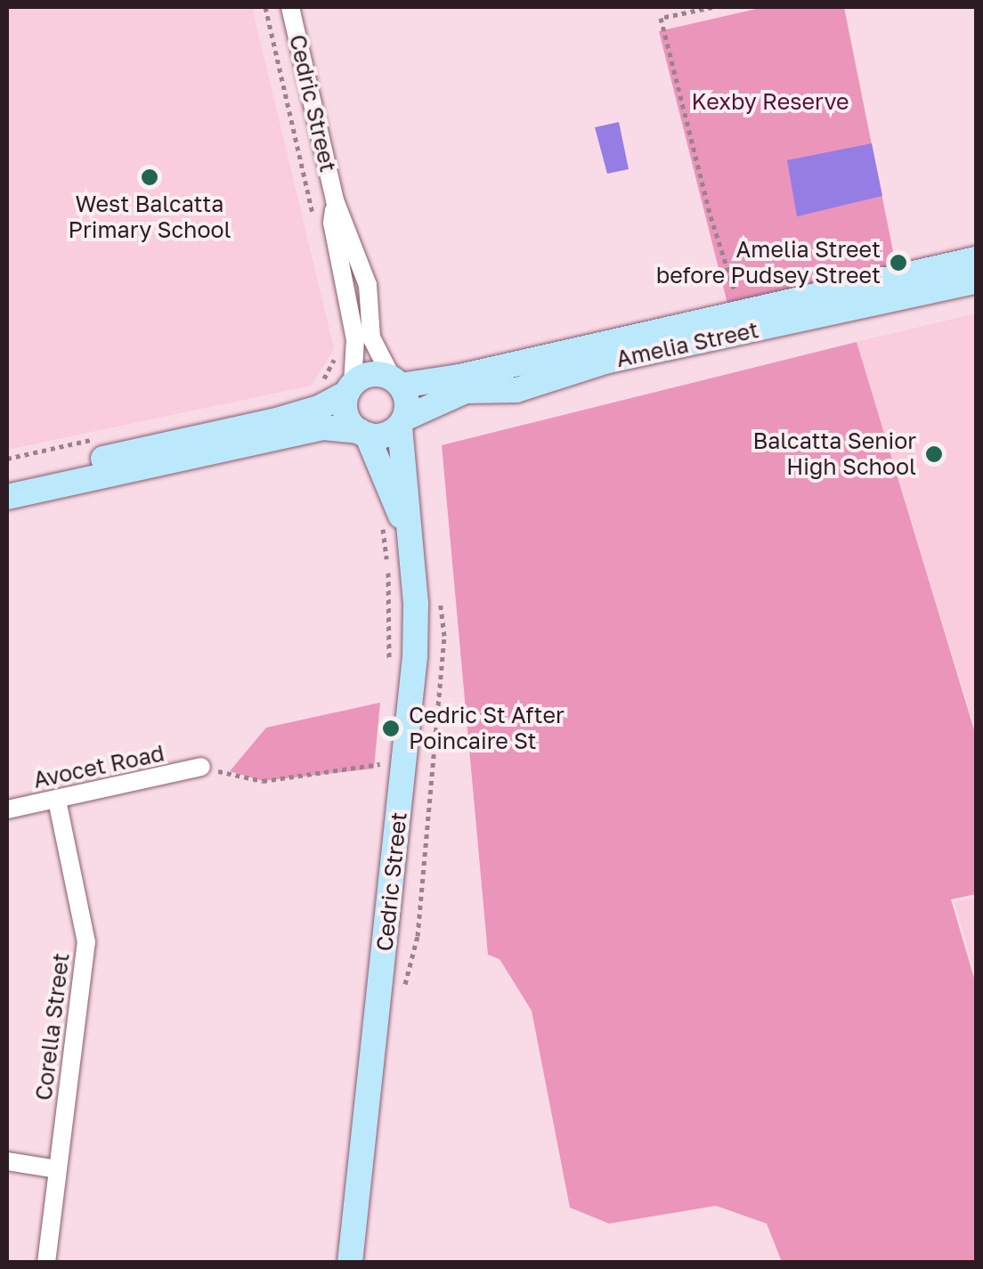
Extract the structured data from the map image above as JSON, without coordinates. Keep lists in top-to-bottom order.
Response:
{
  "streets": {
    "main road": ["Cedric Street", "Amelia Street"],
    "street": ["Avocet Road", "Corella Street"]
  },
  "crossings": [
    ["Cedric Street", "Amelia Street"],
    ["Avocet Road", "Corella Street"]
  ],
  "parks": ["Kexby Reserve"],
  "places": [
    "West Balcatta Primary School",
    "Amelia Street before Pudsey Street",
    "Balcatta Senior High School",
    "Cedric St After Poincaire St"
  ]
}
